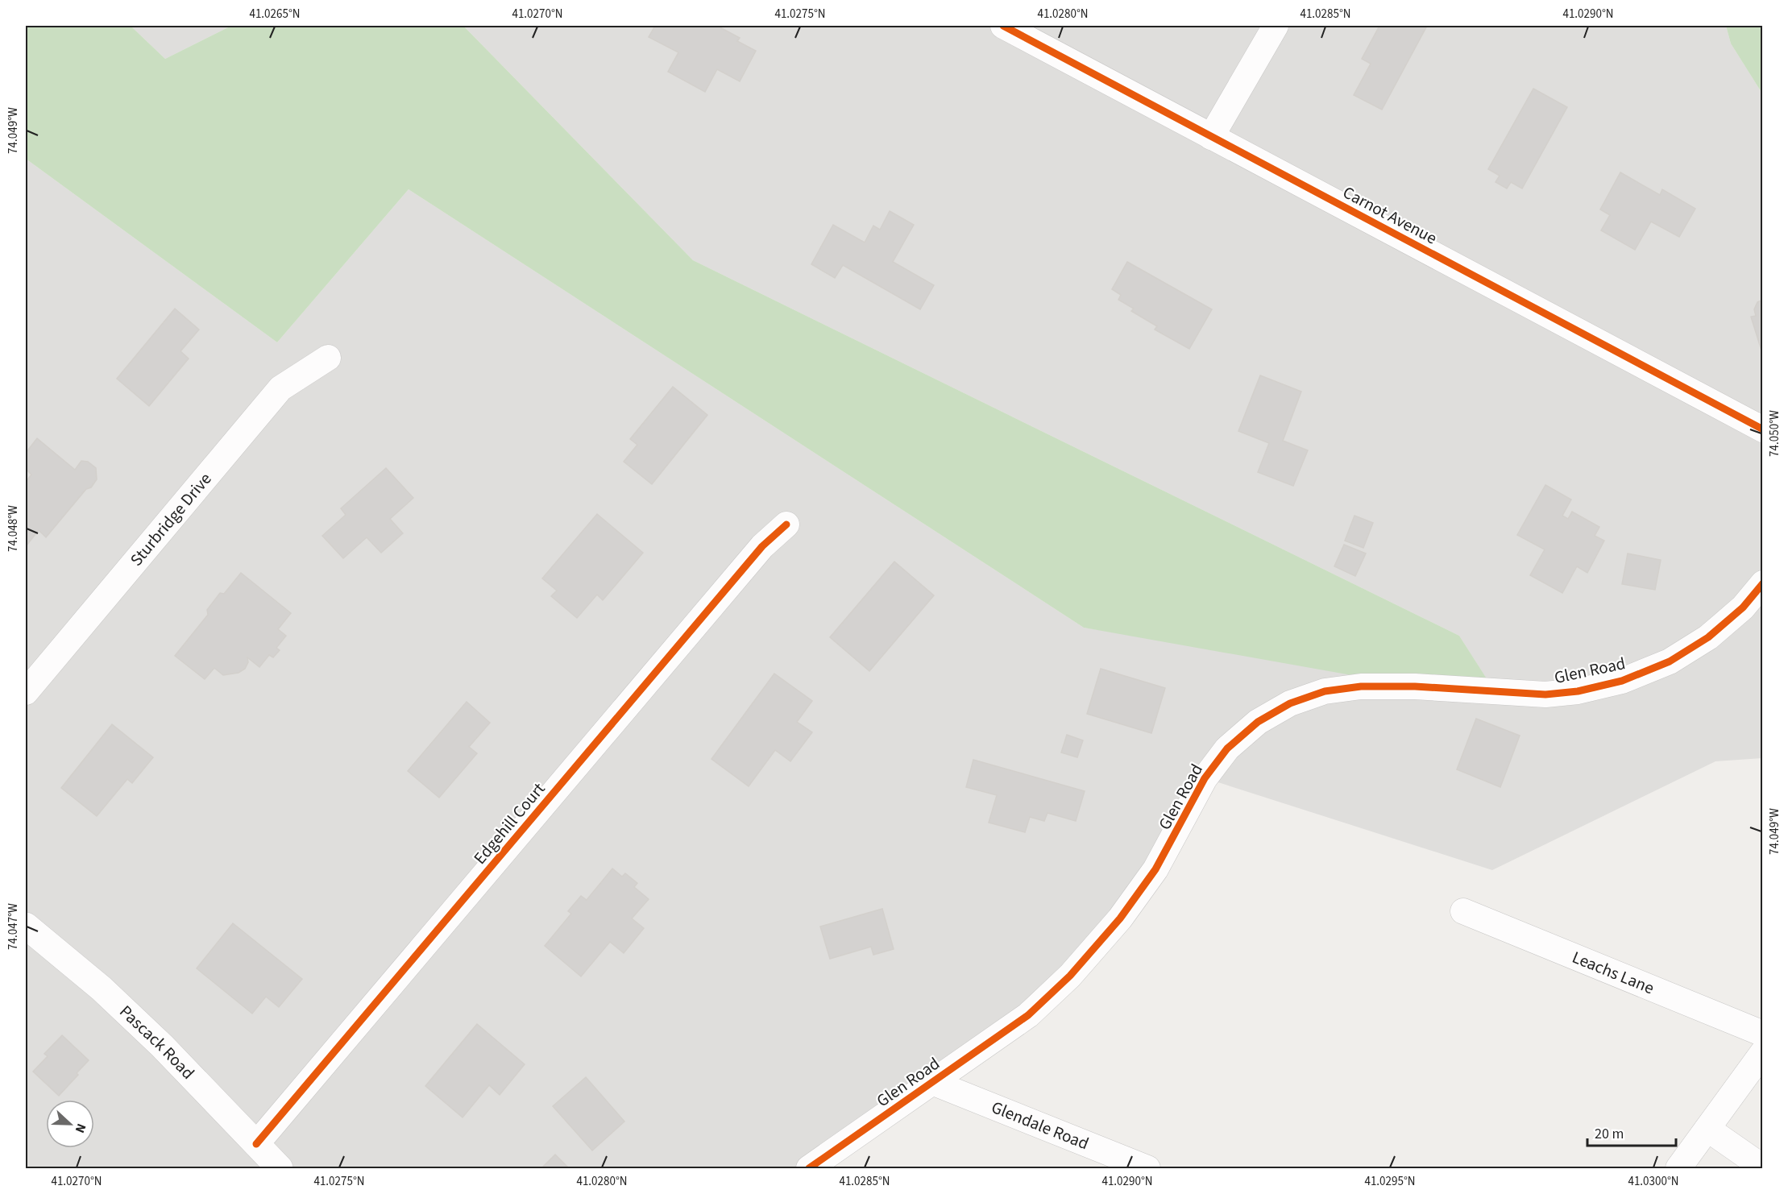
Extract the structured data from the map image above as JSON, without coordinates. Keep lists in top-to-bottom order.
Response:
{
  "streets": {
    "street": [
      "Carnot Avenue",
      "Sturbridge Drive",
      "Glen Road",
      "Edgehill Court",
      "Leachs Lane",
      "Pascack Road",
      "Glendale Road"
    ]
  },
  "crossings": [
    ["Glen Road", "Glendale Road"],
    ["Edgehill Court", "Pascack Road"]
  ],
  "scale_bar": "20 m",
  "north": "right",
  "coordinates": [
    "41.0265°N",
    "41.0270°N",
    "41.0275°N",
    "41.0280°N",
    "41.0285°N",
    "41.0290°N",
    "74.049°W",
    "74.050°W",
    "74.048°W",
    "74.047°W",
    "41.0295°N",
    "41.0300°N"
  ]
}
